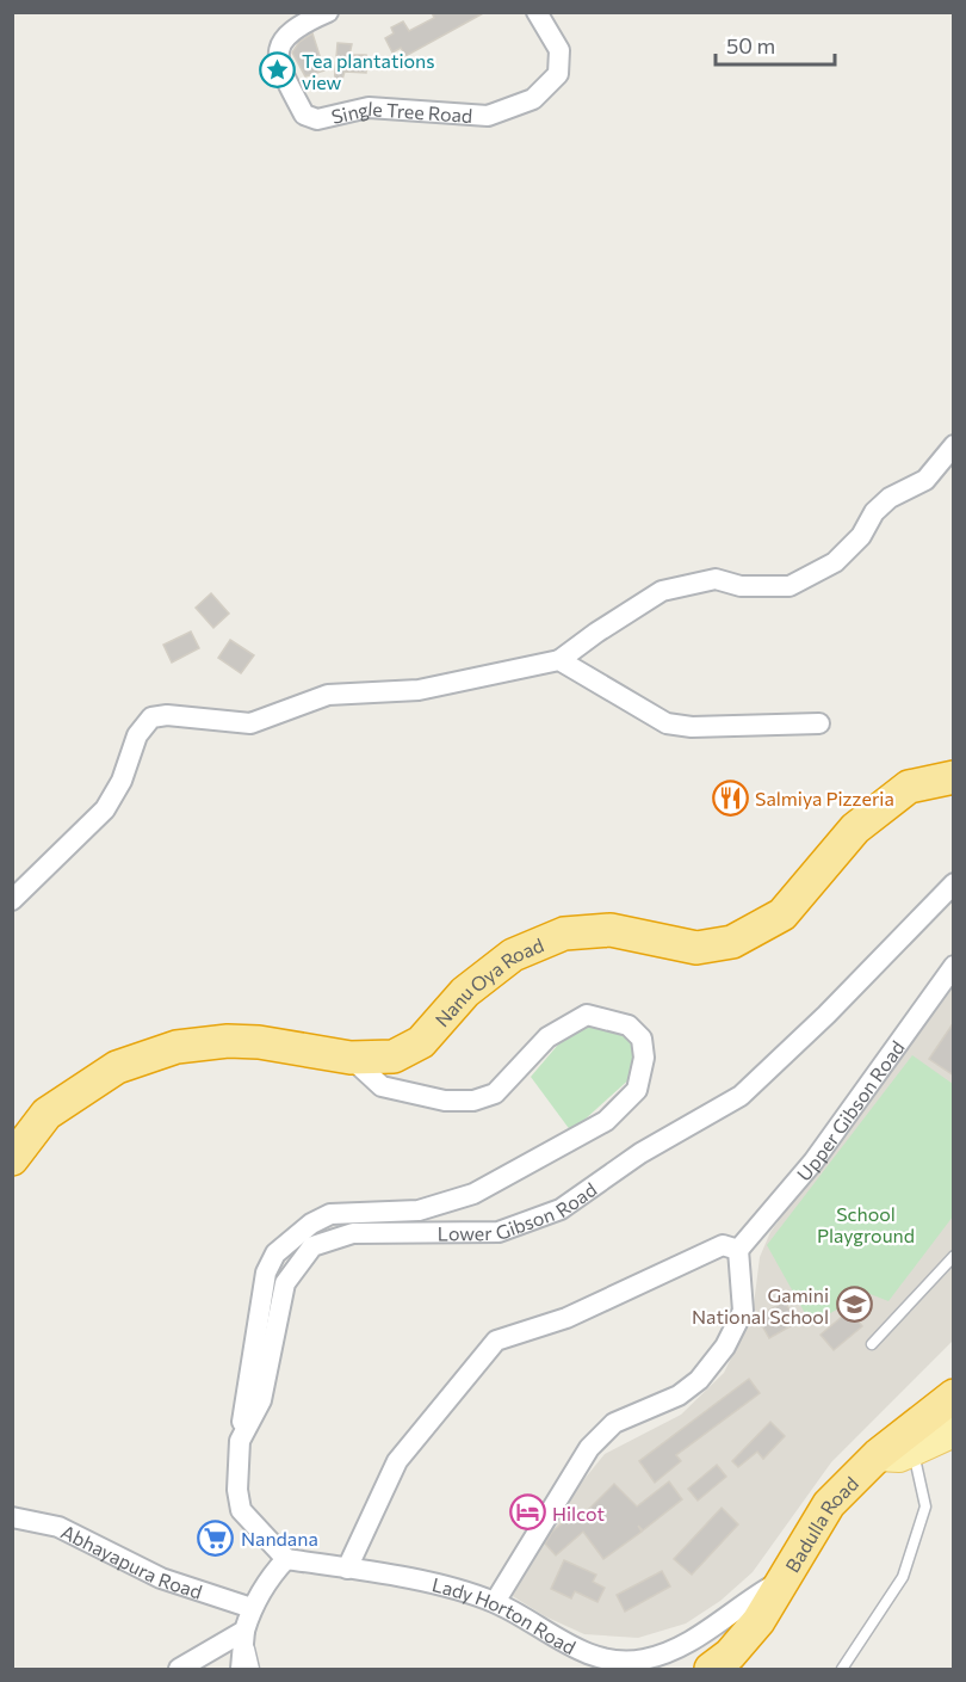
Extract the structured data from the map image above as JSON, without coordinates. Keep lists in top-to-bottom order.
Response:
{
  "streets": {
    "highway": ["Nanu Oya Road", "Badulla Road"],
    "street": [
      "Single Tree Road",
      "Upper Gibson Road",
      "Lower Gibson Road",
      "Abhayapura Road",
      "Lady Horton Road"
    ]
  },
  "crossings": [
    ["Lower Gibson Road", "Lady Horton Road"],
    ["Badulla Road", "Lady Horton Road"]
  ],
  "parks": ["School Playground"],
  "places": {
    "place": ["Tea plantations view"],
    "restaurant": ["Salmiya Pizzeria"],
    "school or university": ["Gamini National School"],
    "hotel": ["Hilcot"],
    "supermarket": ["Nandana"]
  },
  "scale_bar": "50 m"
}
